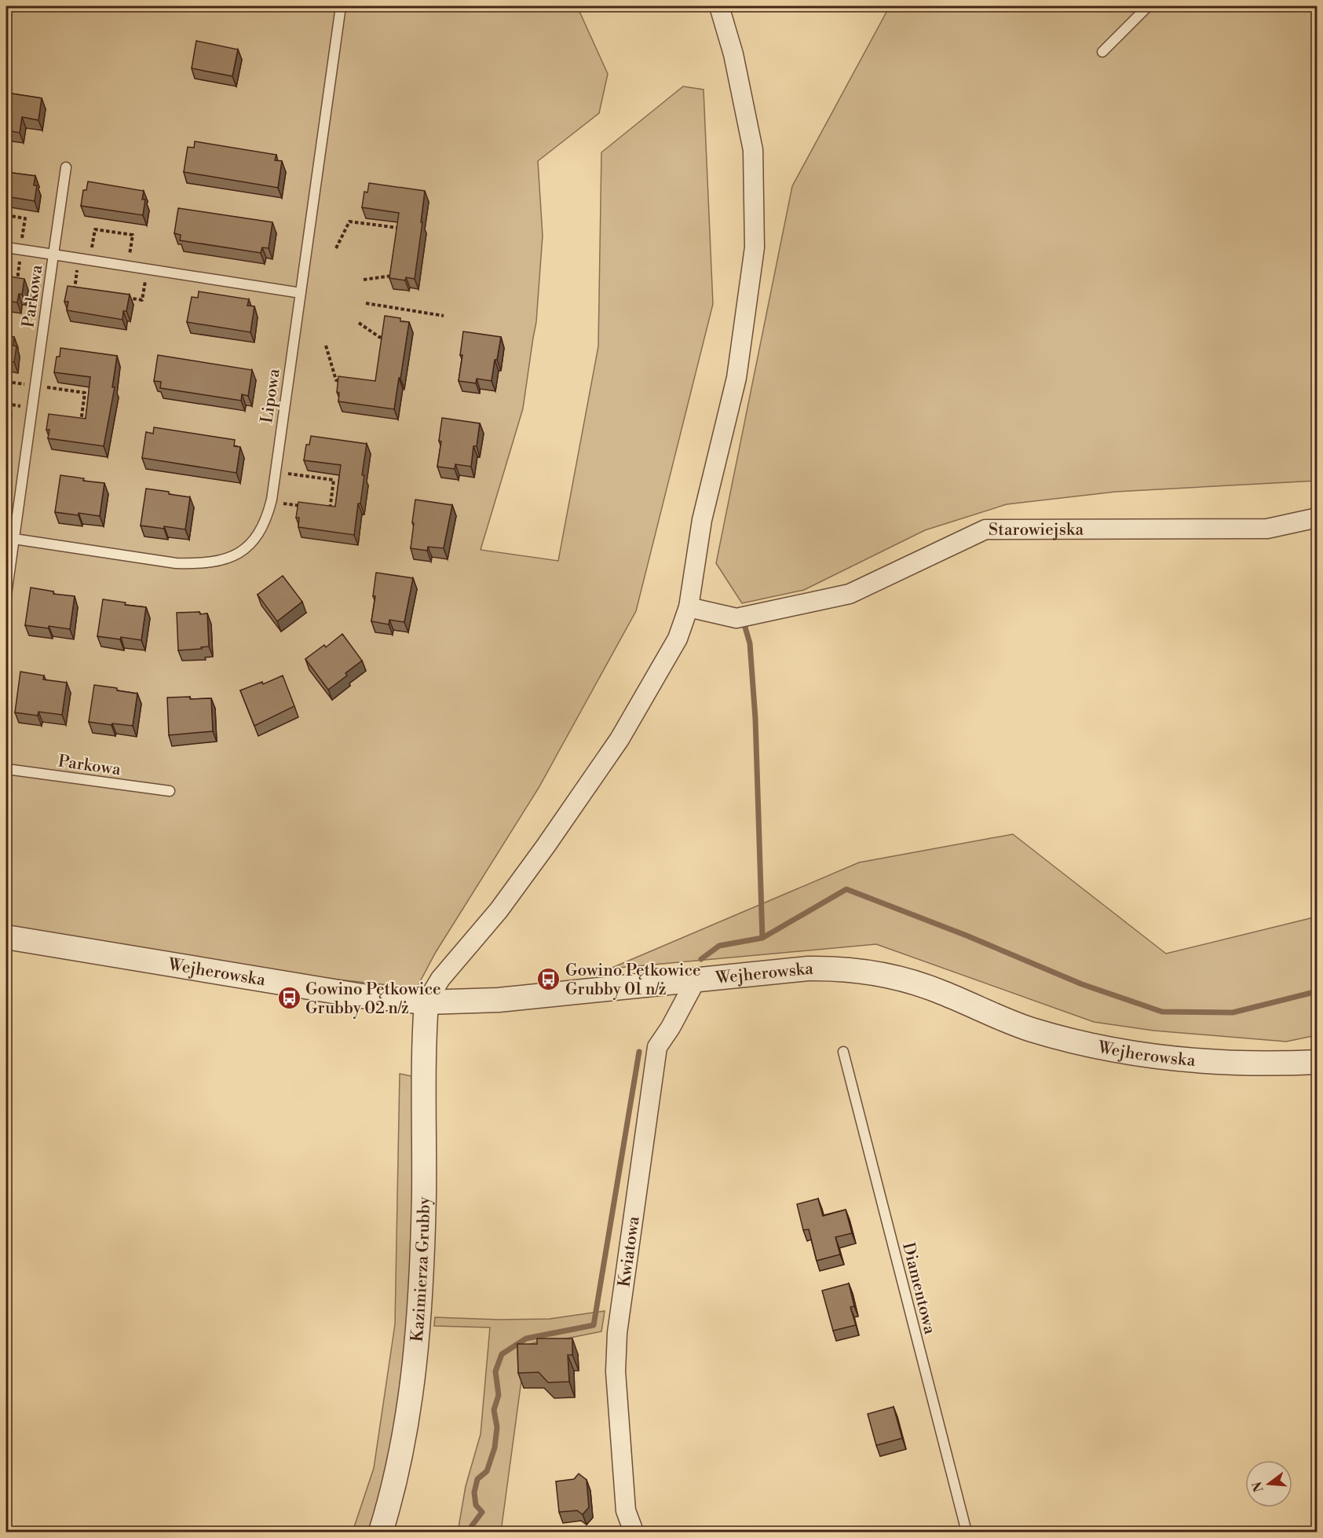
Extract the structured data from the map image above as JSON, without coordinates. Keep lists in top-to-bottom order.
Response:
{
  "streets": {
    "street": [
      "Starowiejska",
      "Wejherowska",
      "Kwiatowa",
      "Kazimierza Grubby"
    ],
    "lane": ["Parkowa", "Lipowa", "Diamentowa"]
  },
  "crossings": [
    ["Parkowa", "Lipowa"],
    ["Wejherowska", "Kwiatowa"],
    ["Wejherowska", "Kazimierza Grubby"]
  ],
  "places": {
    "bus stop": ["Gowino Pętkowice Grubby 01 n/ż", "Gowino Pętkowice Grubby 02 n/ż"]
  },
  "north": "left"
}
